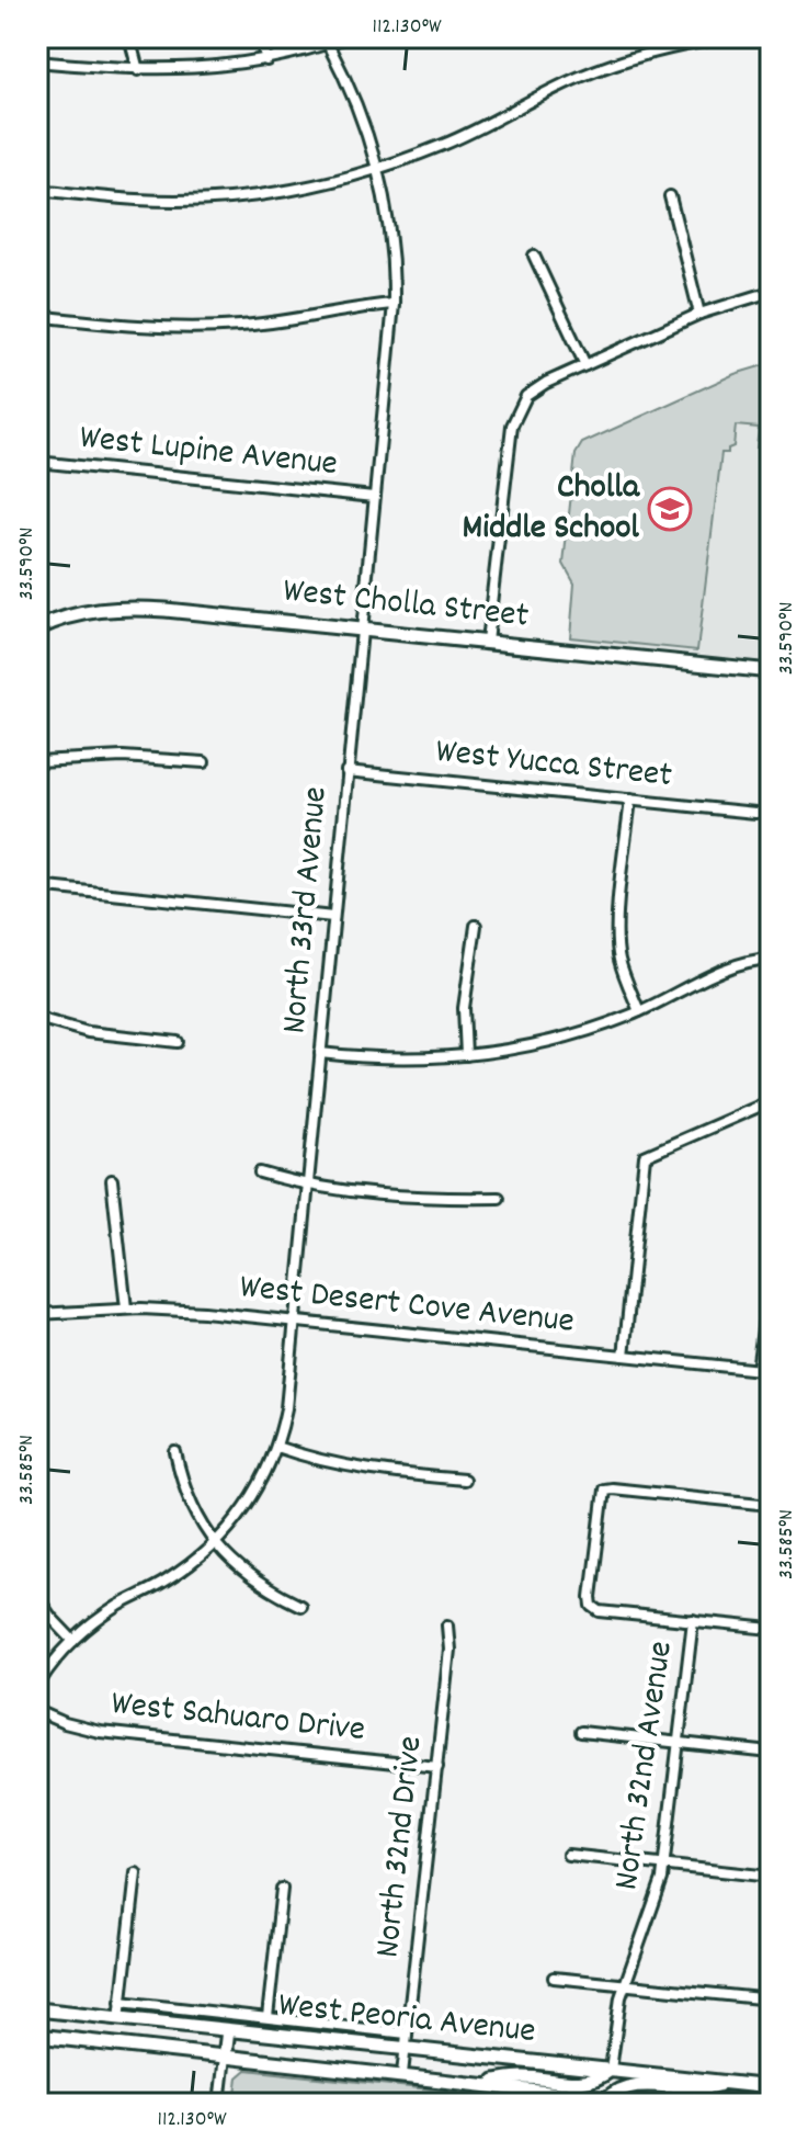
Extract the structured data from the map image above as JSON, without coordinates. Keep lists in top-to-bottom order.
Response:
{
  "streets": {
    "main road": ["West Cholla Street", "West Peoria Avenue"],
    "street": [
      "West Lupine Avenue",
      "West Yucca Street",
      "North 33rd Avenue",
      "West Desert Cove Avenue",
      "West Sahuaro Drive",
      "North 32nd Avenue",
      "North 32nd Drive"
    ]
  },
  "crossings": [
    ["West Lupine Avenue", "North 33rd Avenue"],
    ["West Cholla Street", "North 33rd Avenue"],
    ["West Yucca Street", "North 33rd Avenue"],
    ["North 33rd Avenue", "West Desert Cove Avenue"],
    ["West Sahuaro Drive", "North 32nd Drive"],
    ["North 32nd Avenue", "West Peoria Avenue"],
    ["North 32nd Drive", "West Peoria Avenue"]
  ],
  "places": {
    "school or university": ["Cholla Middle School"]
  },
  "coordinates": ["112.130°W", "33.590°N", "33.585°N"]
}
